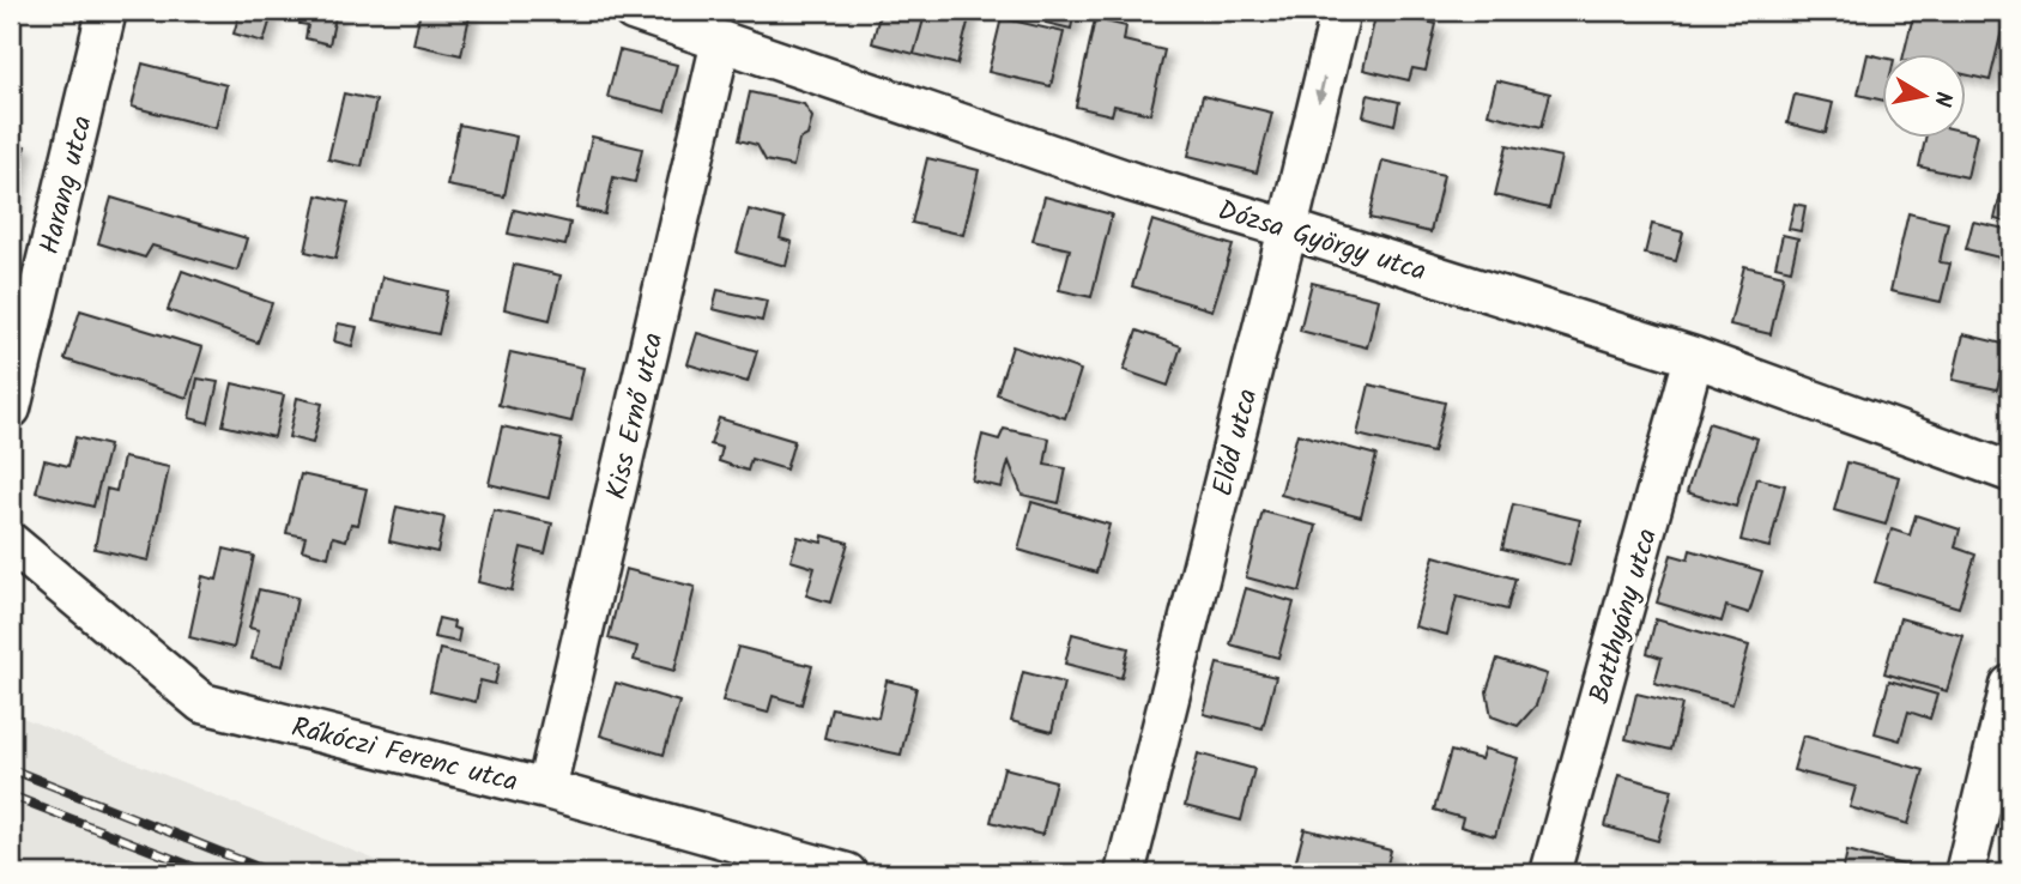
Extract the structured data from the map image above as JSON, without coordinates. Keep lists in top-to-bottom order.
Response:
{
  "streets": {
    "street": [
      "Harang utca",
      "Dózsa György utca",
      "Kiss Ernő utca",
      "Előd utca",
      "Batthyány utca",
      "Rákóczi Ferenc utca"
    ]
  },
  "crossings": [
    ["Dózsa György utca", "Kiss Ernő utca"],
    ["Dózsa György utca", "Előd utca"],
    ["Dózsa György utca", "Batthyány utca"],
    ["Kiss Ernő utca", "Rákóczi Ferenc utca"]
  ],
  "north": "right"
}
